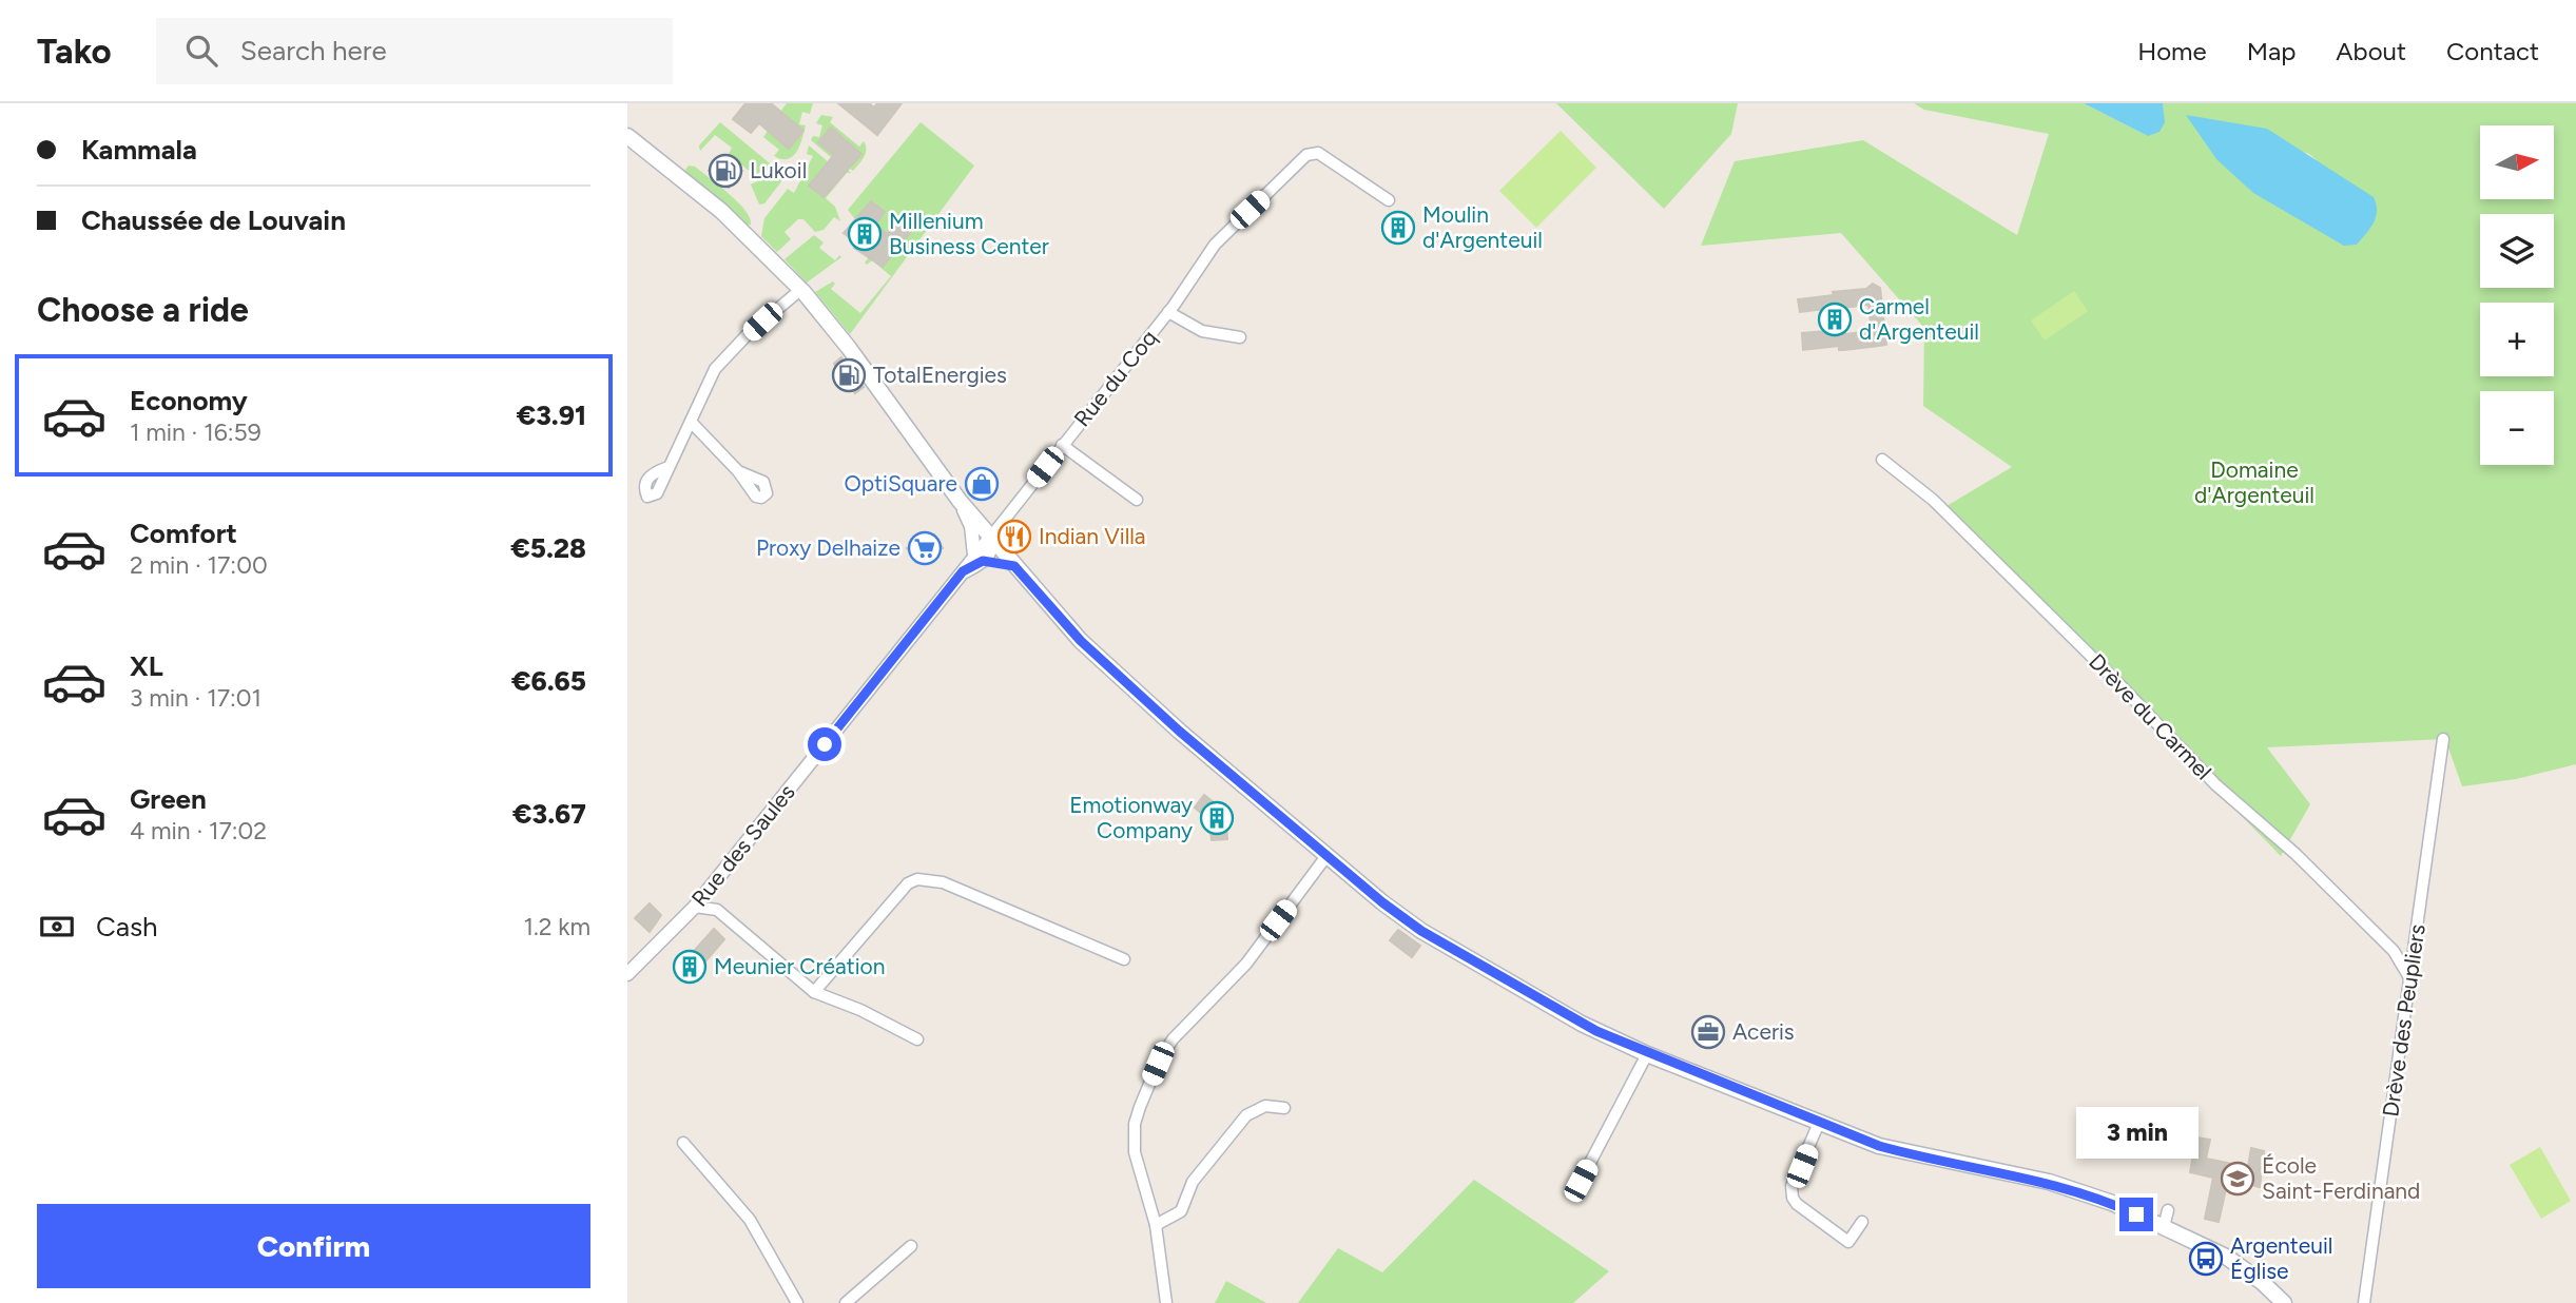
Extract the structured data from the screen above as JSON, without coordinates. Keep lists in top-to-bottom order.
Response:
{
  "streets": {
    "street": [
      "Rue du Coq",
      "Drève du Carmel",
      "Rue des Saules",
      "Drève des Peupliers"
    ]
  },
  "crossings": [
    ["Rue du Coq", "Rue des Saules"],
    ["Drève du Carmel", "Drève des Peupliers"]
  ],
  "parks": ["Domaine d'Argenteuil"],
  "places": {
    "fuel station": ["Lukoil", "TotalEnergies"],
    "building": [
      "Moulin d'Argenteuil",
      "Millenium Business Center",
      "Carmel d'Argenteuil",
      "Emotionway Company",
      "Meunier Création"
    ],
    "shop": ["OptiSquare"],
    "restaurant": ["Indian Villa"],
    "supermarket": ["Proxy Delhaize"],
    "office": ["Aceris"],
    "school or university": ["École Saint-Ferdinand"],
    "bus stop": ["Argenteuil Église"]
  },
  "north": "right",
  "page": {
    "header": "Tako",
    "search": "Search here",
    "nav": [
      "Home",
      "Map",
      "About",
      "Contact"
    ],
    "banner": ["Kammala", "Chaussée de Louvain"],
    "map_buttons": ["+", "−"],
    "heading": "Choose a ride",
    "list": [
      {
        "name": "Economy",
        "note": "1 min · 16:59",
        "value": "€3.91"
      },
      {
        "name": "Comfort",
        "note": "2 min · 17:00",
        "value": "€5.28"
      },
      {
        "name": "XL",
        "note": "3 min · 17:01",
        "value": "€6.65"
      },
      {
        "name": "Green",
        "note": "4 min · 17:02",
        "value": "€3.67"
      }
    ],
    "pay": ["Cash", "1.2 km"],
    "bubble": "3 min",
    "buttons": "Confirm"
  }
}
